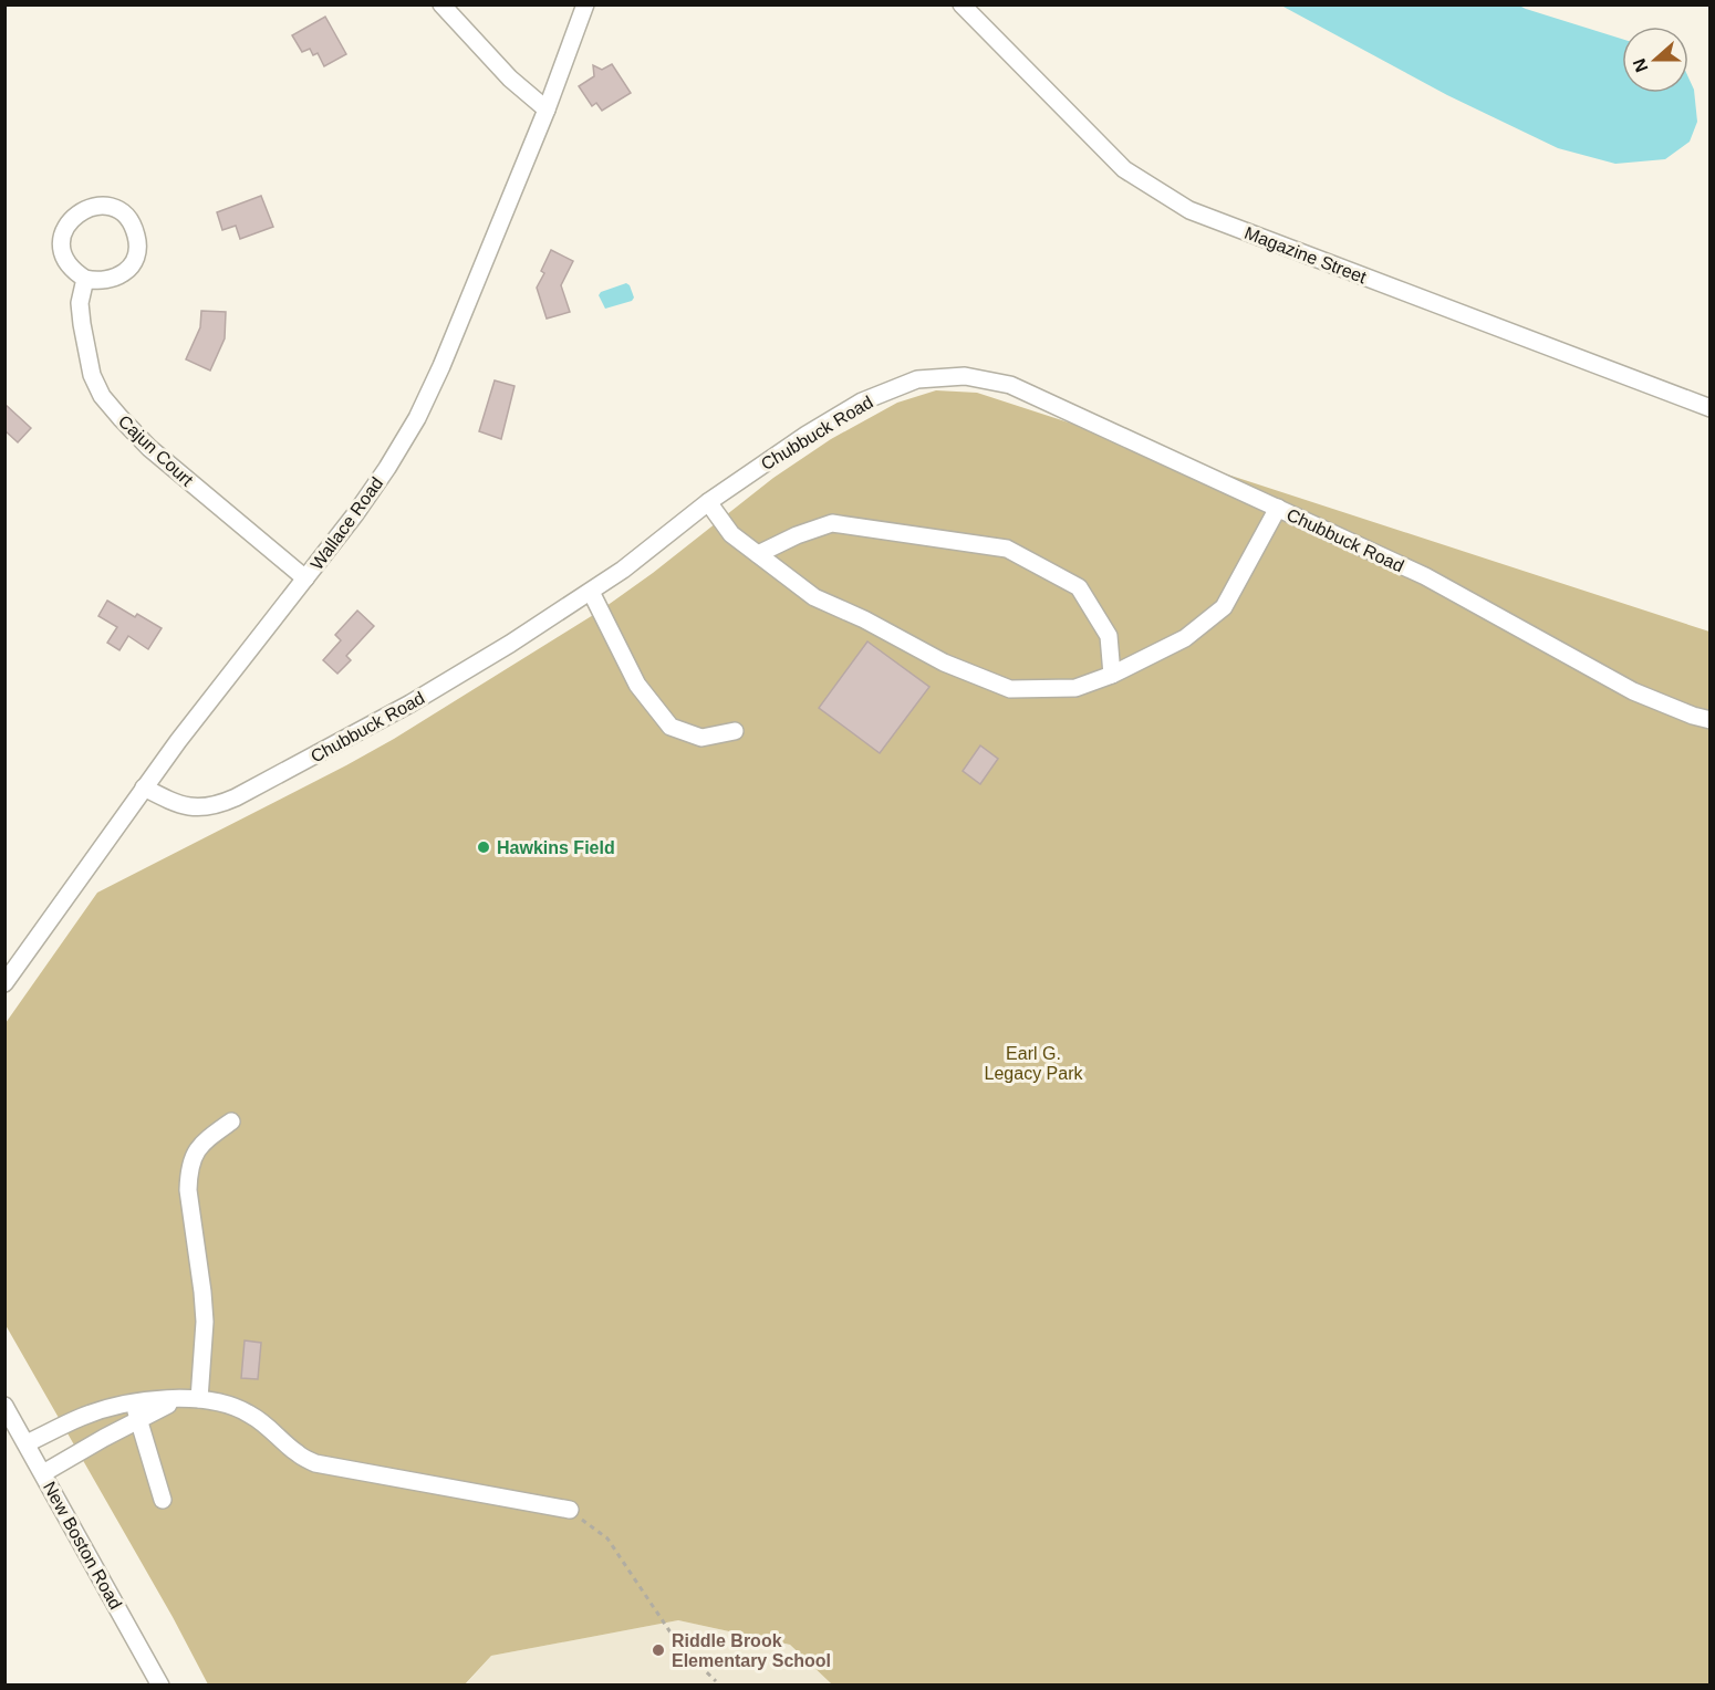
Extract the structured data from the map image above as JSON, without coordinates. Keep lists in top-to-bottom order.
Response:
{
  "streets": {
    "street": [
      "Magazine Street",
      "Chubbuck Road",
      "Cajun Court",
      "Wallace Road",
      "New Boston Road"
    ]
  },
  "crossings": [
    ["Chubbuck Road", "Wallace Road"],
    ["Cajun Court", "Wallace Road"]
  ],
  "parks": ["Earl G. Legacy Park"],
  "places": ["Hawkins Field", "Riddle Brook Elementary School"],
  "north": "left"
}
